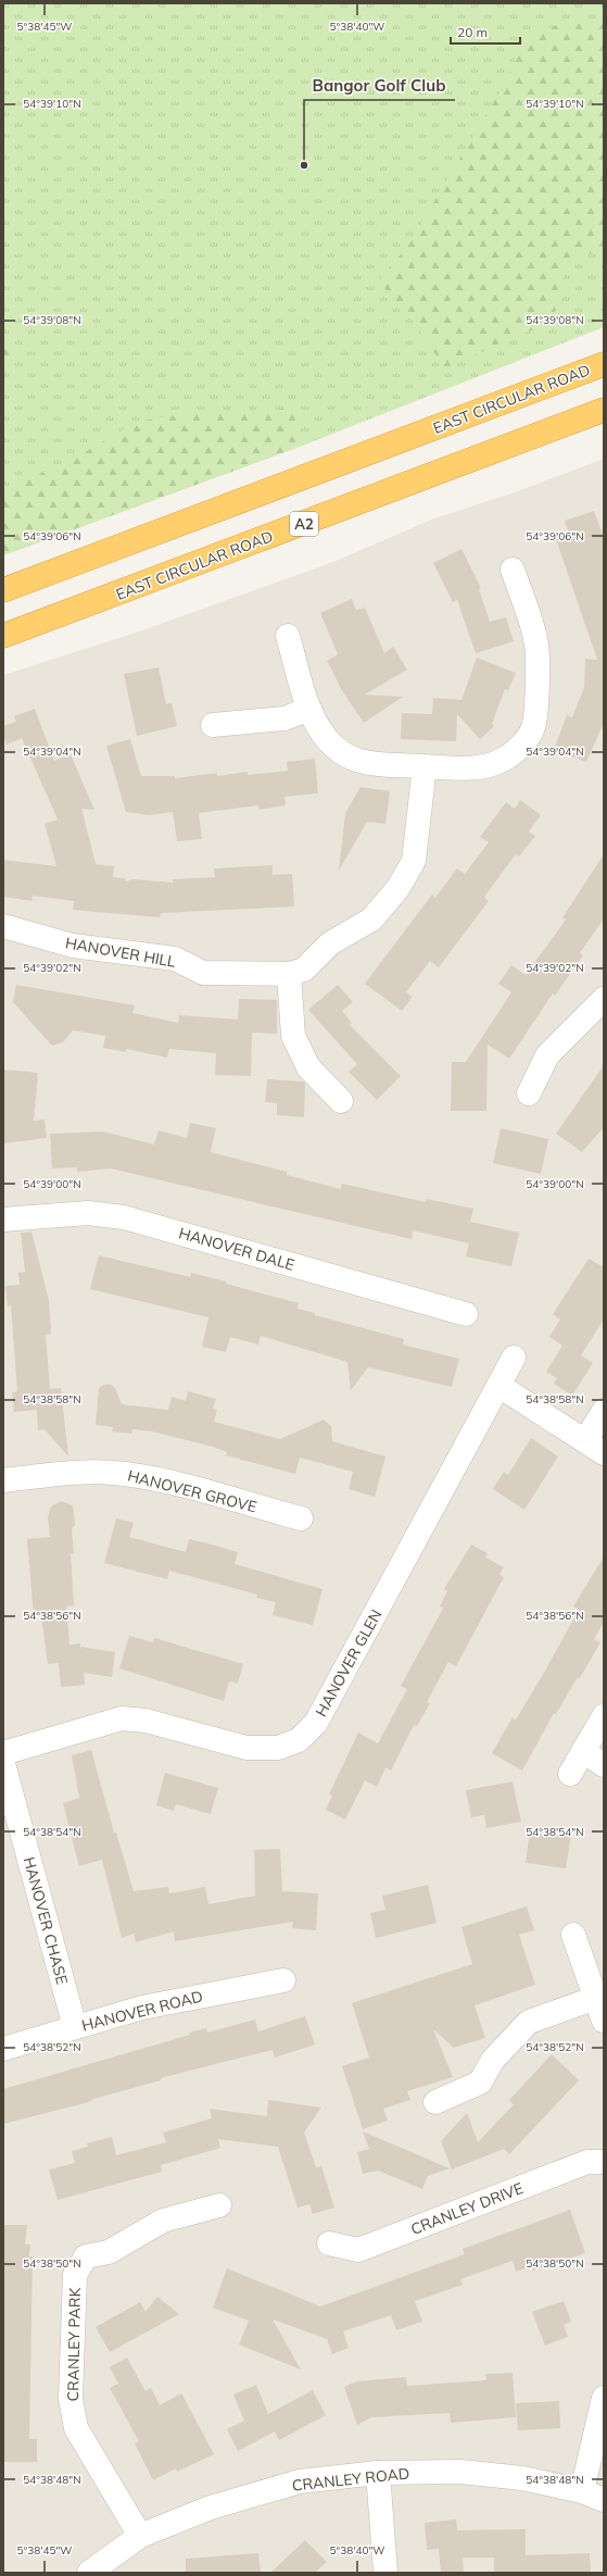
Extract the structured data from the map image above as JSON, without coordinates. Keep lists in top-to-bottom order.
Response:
{
  "streets": {
    "highway": ["EAST CIRCULAR ROAD", "A2"],
    "street": [
      "HANOVER HILL",
      "HANOVER DALE",
      "HANOVER GROVE",
      "HANOVER GLEN",
      "HANOVER CHASE",
      "HANOVER ROAD",
      "CRANLEY DRIVE",
      "CRANLEY PARK",
      "CRANLEY ROAD"
    ]
  },
  "crossings": [
    ["HANOVER CHASE", "HANOVER ROAD"],
    ["CRANLEY PARK", "CRANLEY ROAD"]
  ],
  "places": ["Bangor Golf Club"],
  "scale_bar": "20 m",
  "coordinates": [
    "5°38'45\"W",
    "5°38'40\"W",
    "54°39'10\"N",
    "54°39'08\"N",
    "54°39'06\"N",
    "54°39'04\"N",
    "54°39'02\"N",
    "54°39'00\"N",
    "54°38'58\"N",
    "54°38'56\"N",
    "54°38'54\"N",
    "54°38'52\"N",
    "54°38'50\"N",
    "54°38'48\"N"
  ]
}
